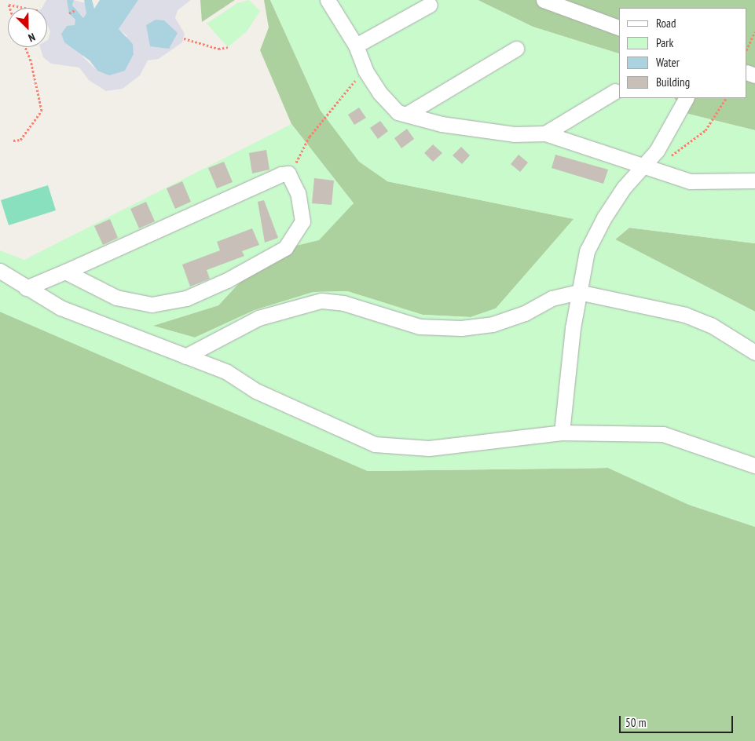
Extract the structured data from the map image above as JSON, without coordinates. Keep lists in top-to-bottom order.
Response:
{
  "legend": [
    "Road",
    "Park",
    "Water",
    "Building"
  ],
  "scale_bar": "50 m",
  "north": "bottom right"
}
